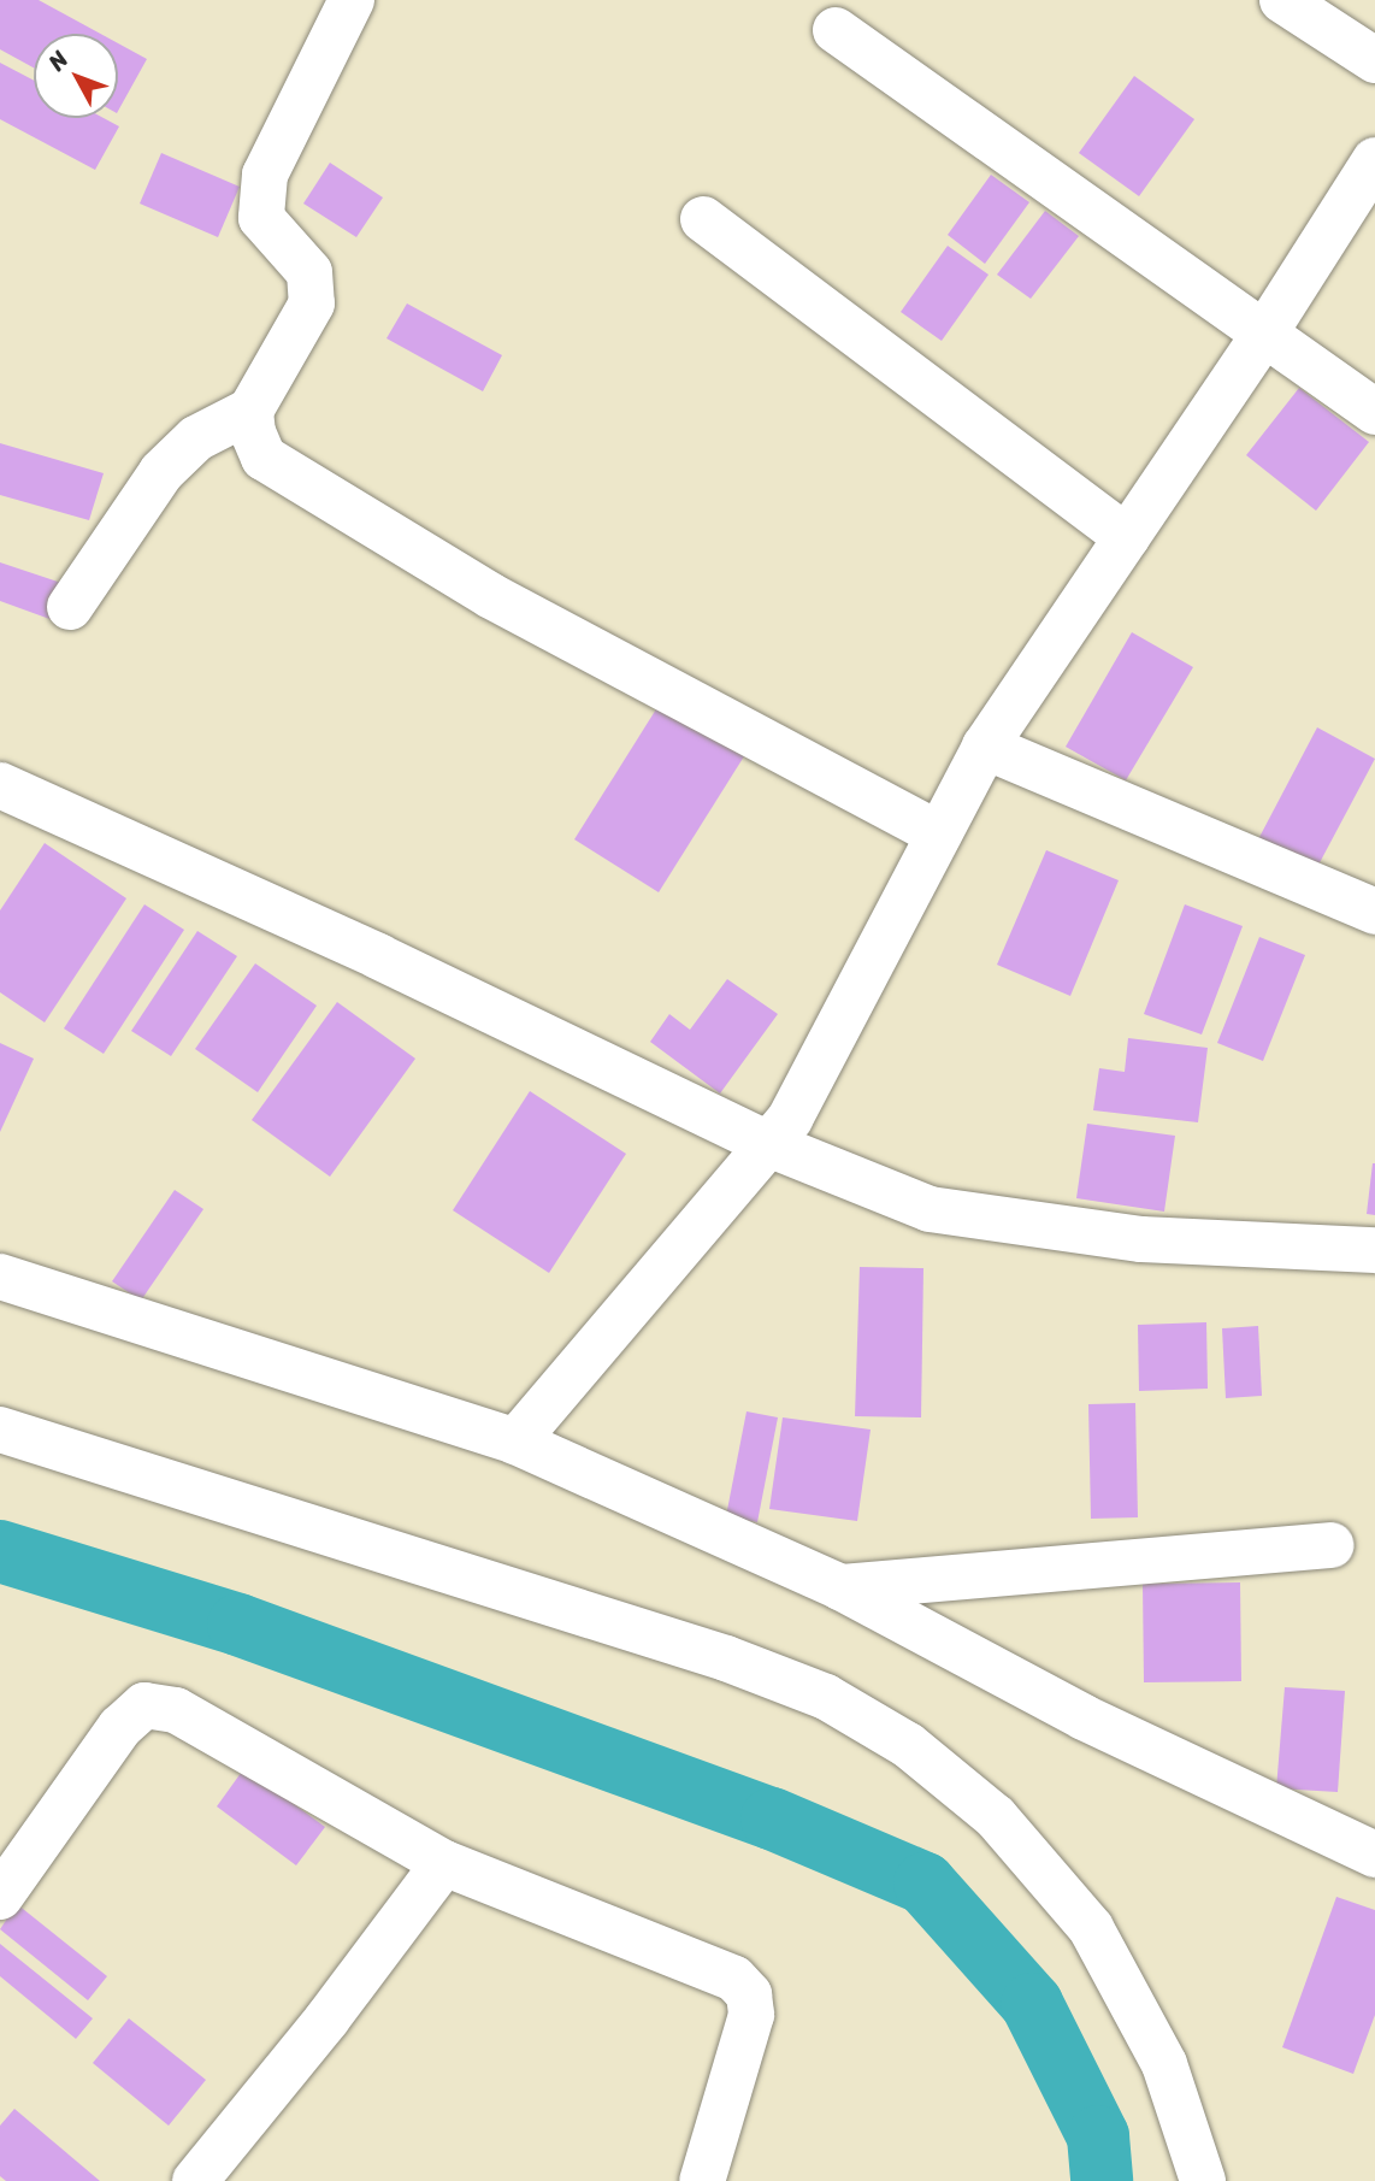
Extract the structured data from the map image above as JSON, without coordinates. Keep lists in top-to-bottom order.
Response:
{
  "north": "top left"
}
